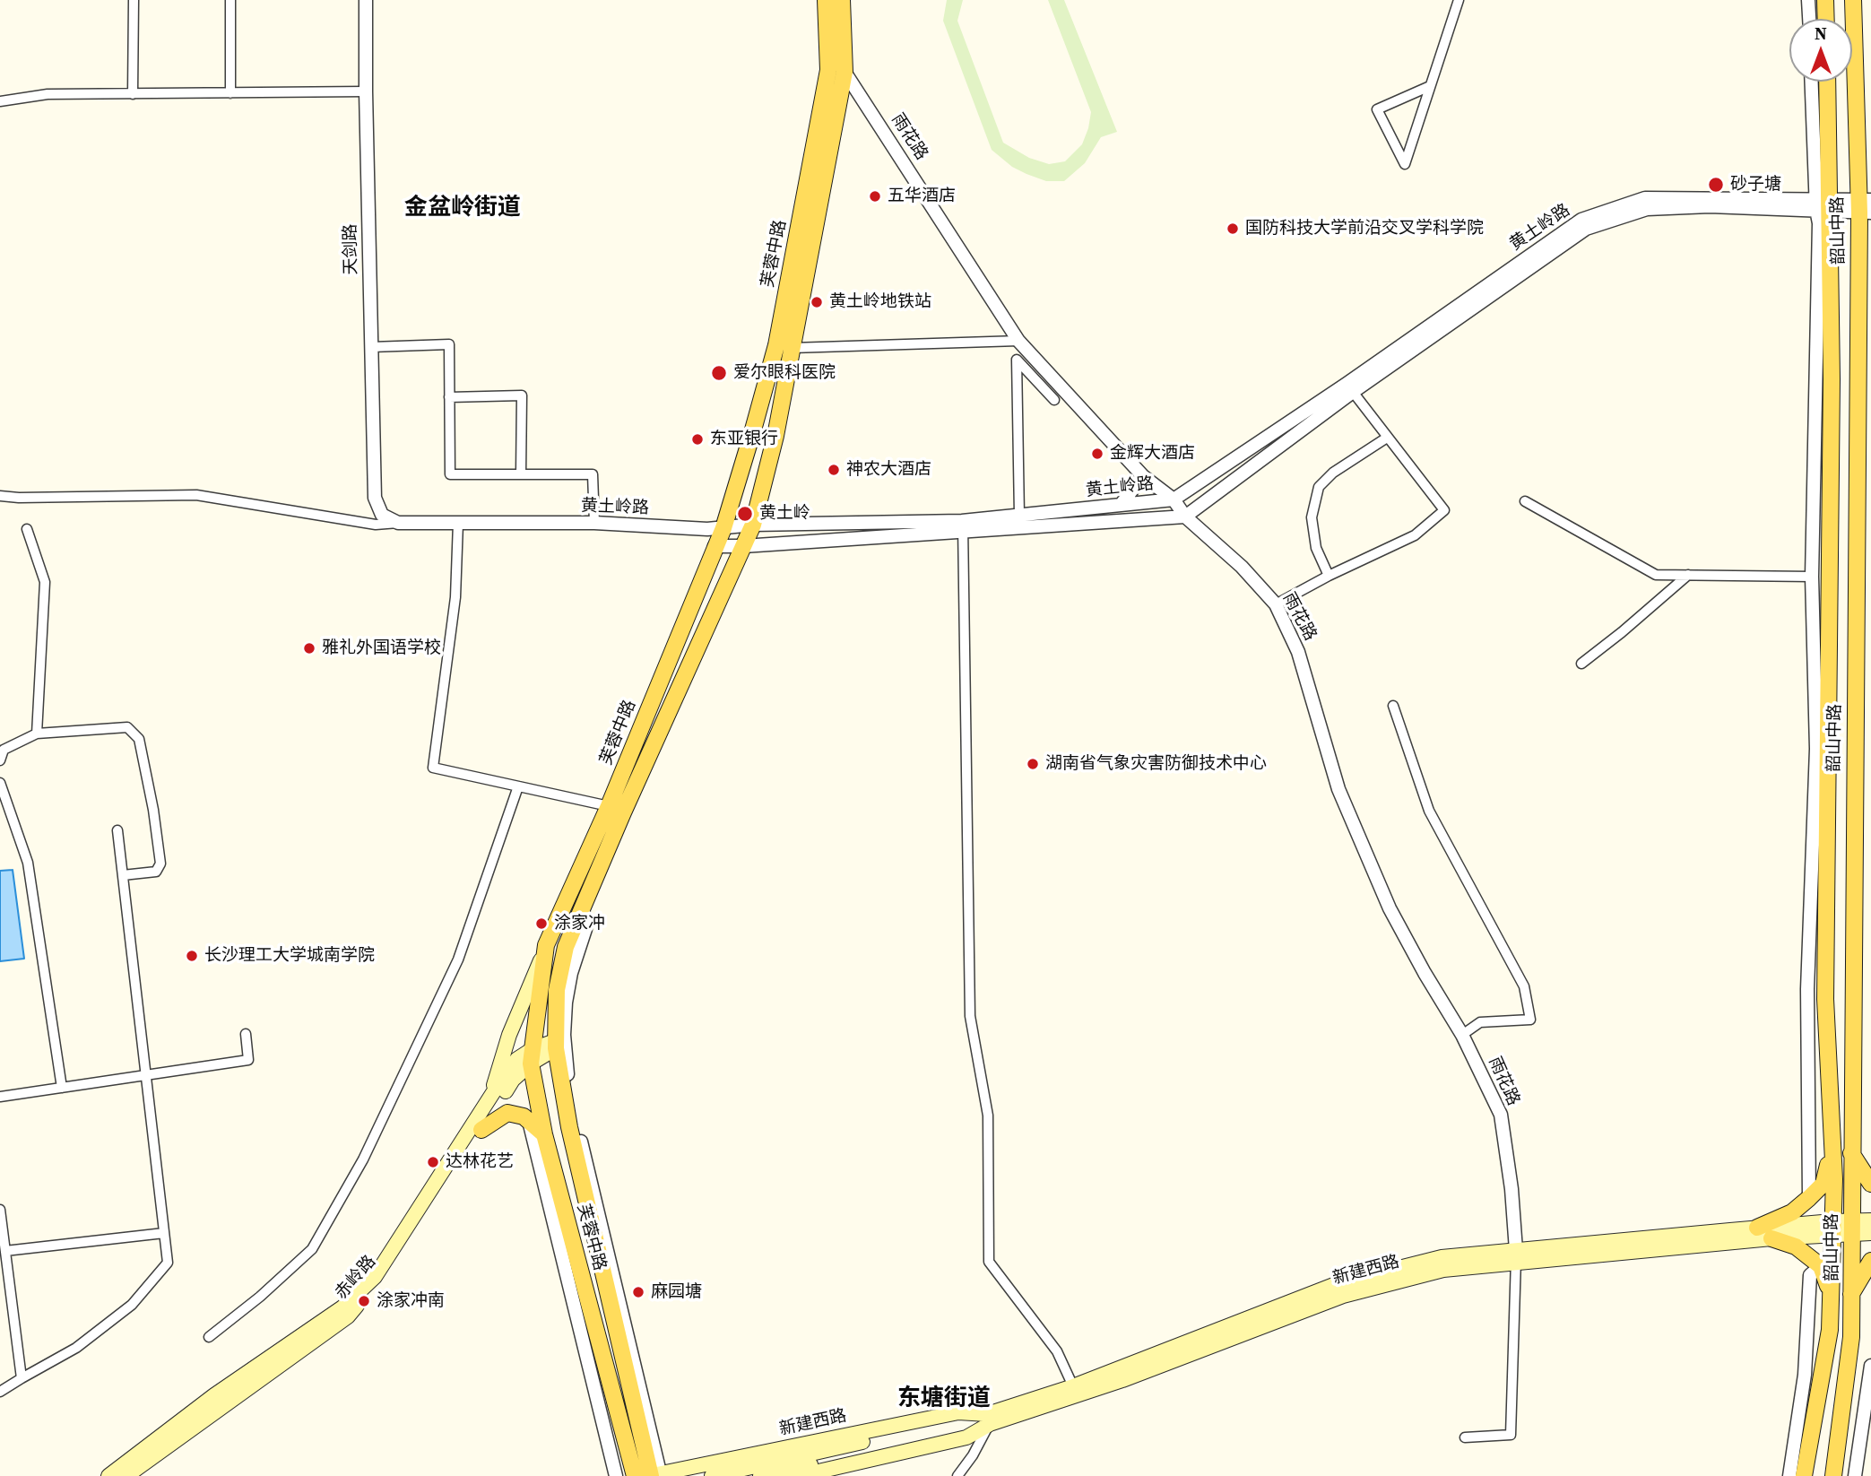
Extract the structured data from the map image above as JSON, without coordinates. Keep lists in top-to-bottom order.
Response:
{
  "streets": {
    "main road": [
      "韶山中路",
      "芙蓉中路",
      "新建西路",
      "赤岭路"
    ],
    "street": ["雨花路", "黄土岭路", "天剑路"]
  },
  "crossings": [
    ["雨花路", "黄土岭路"],
    ["雨花路", "芙蓉中路"],
    ["雨花路", "新建西路"],
    ["黄土岭路", "韶山中路"],
    ["黄土岭路", "天剑路"],
    ["黄土岭路", "芙蓉中路"],
    ["韶山中路", "新建西路"],
    ["芙蓉中路", "新建西路"],
    ["芙蓉中路", "赤岭路"]
  ],
  "districts": ["金盆岭街道", "东塘街道"],
  "places": [
    "砂子塘",
    "五华酒店",
    "国防科技大学前沿交叉学科学院",
    "黄土岭地铁站",
    "爱尔眼科医院",
    "东亚银行",
    "金辉大酒店",
    "神农大酒店",
    "黄土岭",
    "雅礼外国语学校",
    "湖南省气象灾害防御技术中心",
    "涂家冲",
    "长沙理工大学城南学院",
    "达林花艺",
    "麻园塘",
    "涂家冲南"
  ],
  "north": "top"
}
